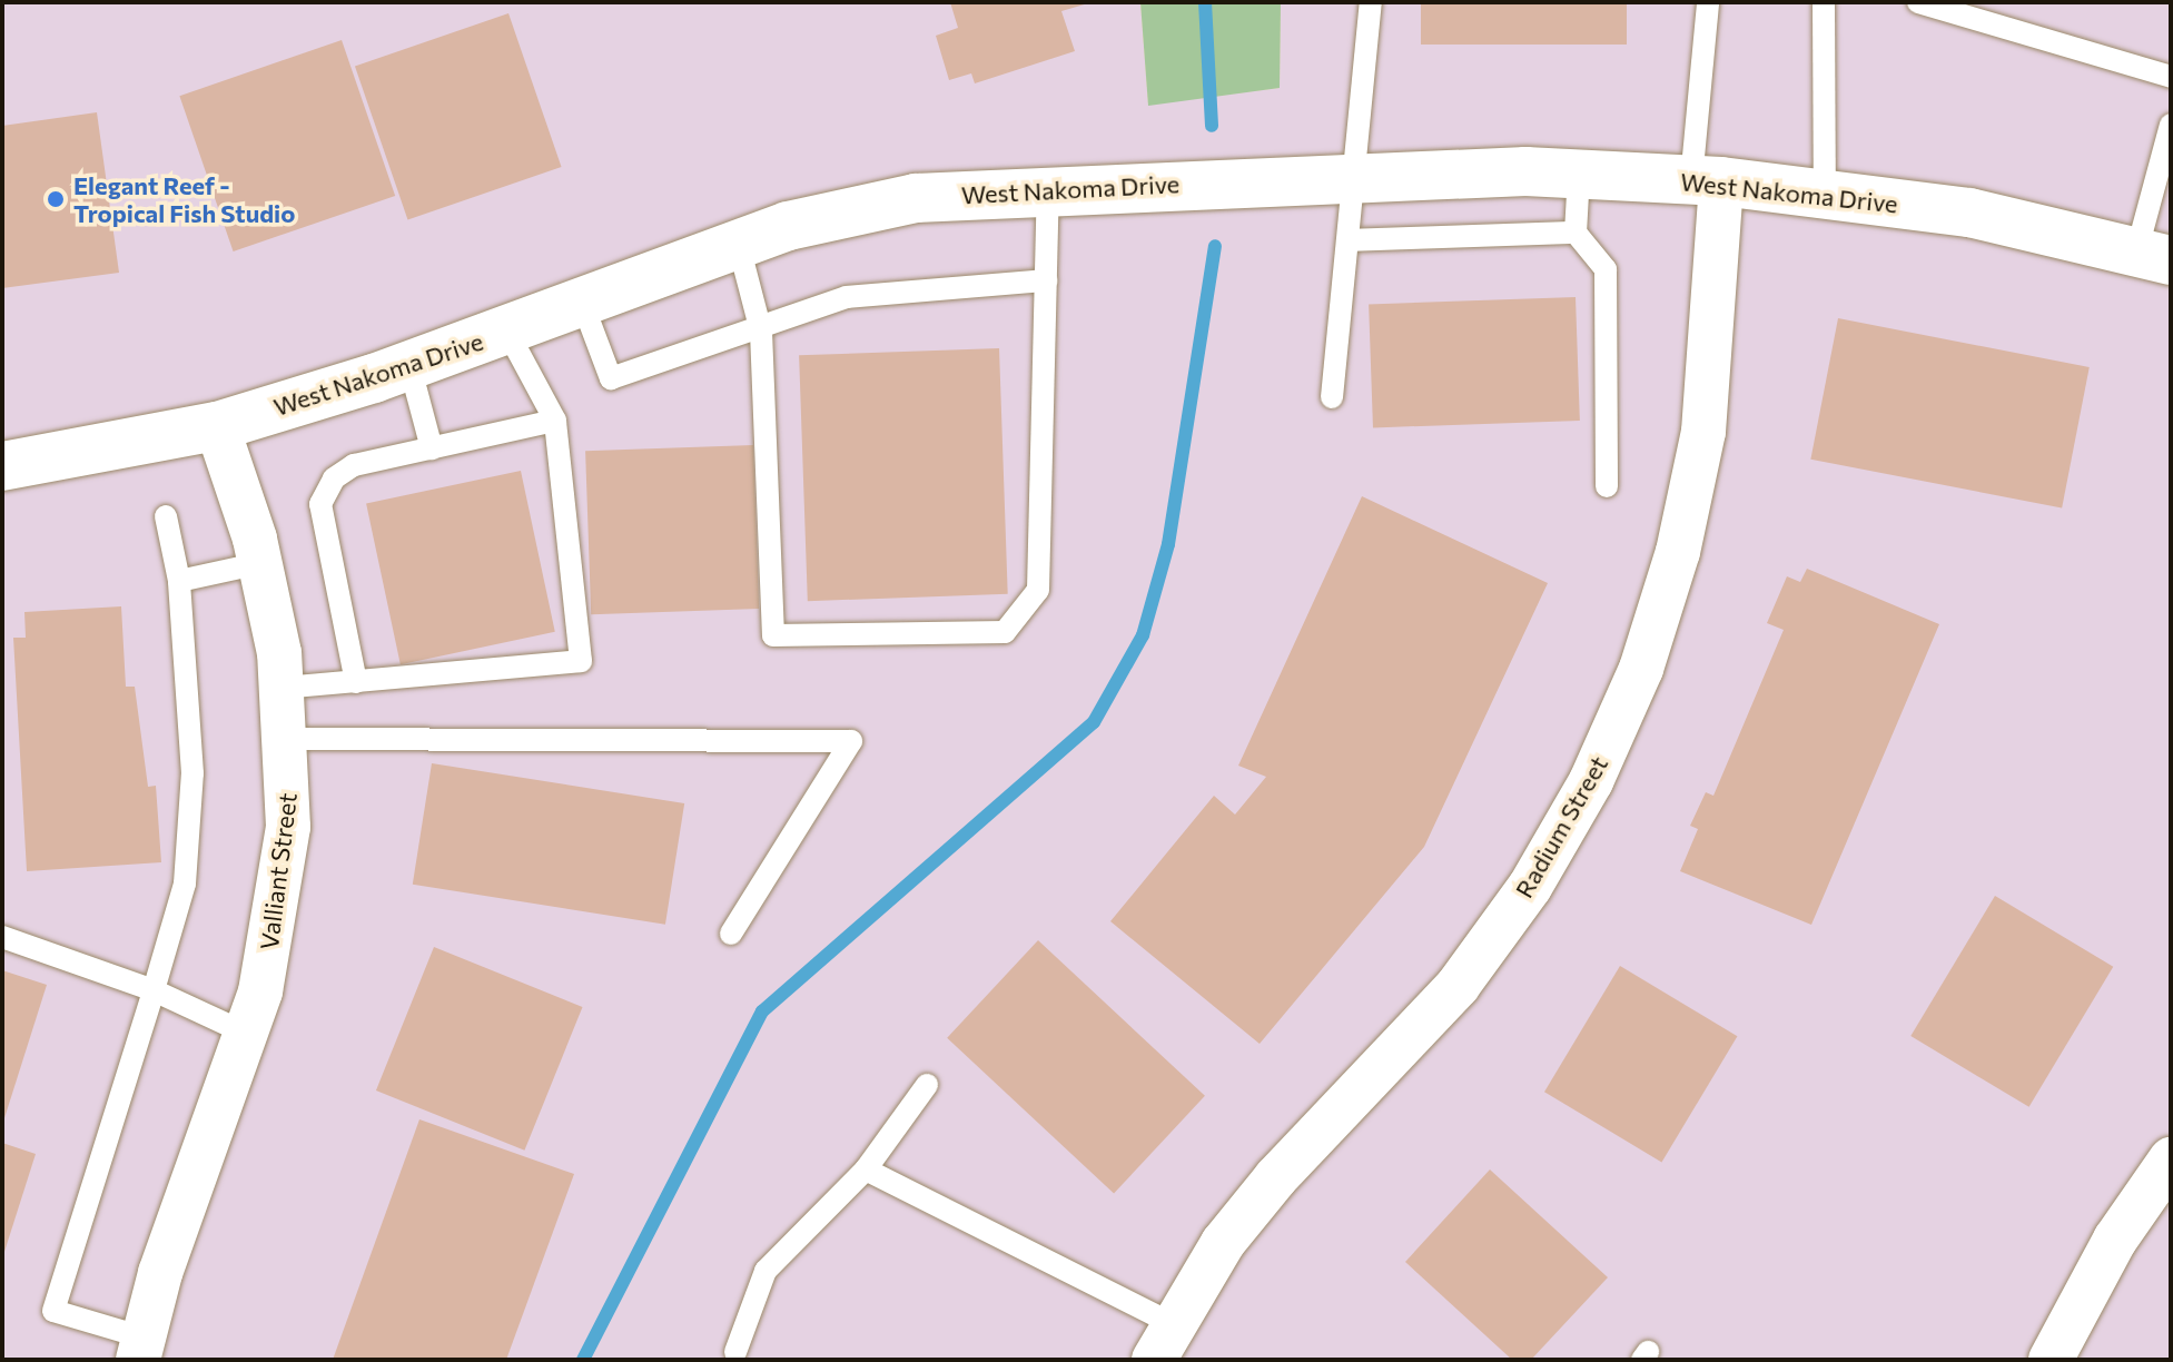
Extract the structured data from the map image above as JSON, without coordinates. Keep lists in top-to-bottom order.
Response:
{
  "streets": {
    "street": ["West Nakoma Drive", "Radium Street", "Valliant Street"]
  },
  "crossings": [
    ["West Nakoma Drive", "Radium Street"],
    ["West Nakoma Drive", "Valliant Street"]
  ],
  "places": ["Elegant Reef - Tropical Fish Studio"]
}
